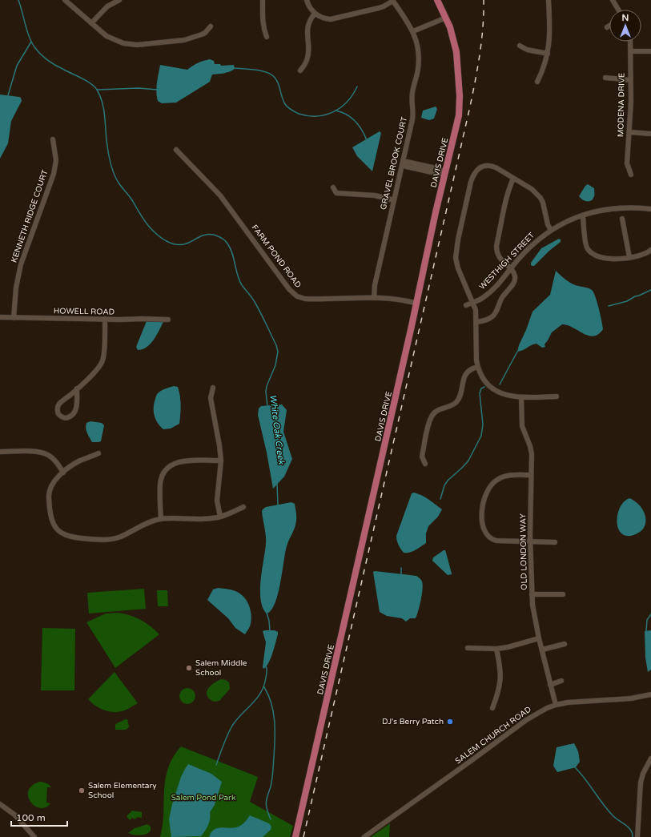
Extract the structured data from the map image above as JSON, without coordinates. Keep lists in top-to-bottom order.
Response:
{
  "streets": {
    "main road": ["DAVIS DRIVE"],
    "street": [
      "MODENA DRIVE",
      "GRAVEL BROOK COURT",
      "KENNETH RIDGE COURT",
      "FARM POND ROAD",
      "WESTHIGH STREET",
      "HOWELL ROAD",
      "OLD LONDON WAY",
      "SALEM CHURCH ROAD"
    ]
  },
  "crossings": [
    ["DAVIS DRIVE", "FARM POND ROAD"],
    ["GRAVEL BROOK COURT", "FARM POND ROAD"],
    ["KENNETH RIDGE COURT", "HOWELL ROAD"],
    ["OLD LONDON WAY", "SALEM CHURCH ROAD"]
  ],
  "water": ["White Oak Creek"],
  "parks": ["Salem Pond Park"],
  "places": ["Salem Middle School", "DJ's Berry Patch", "Salem Elementary School"],
  "scale_bar": "100 m",
  "north": "top"
}
